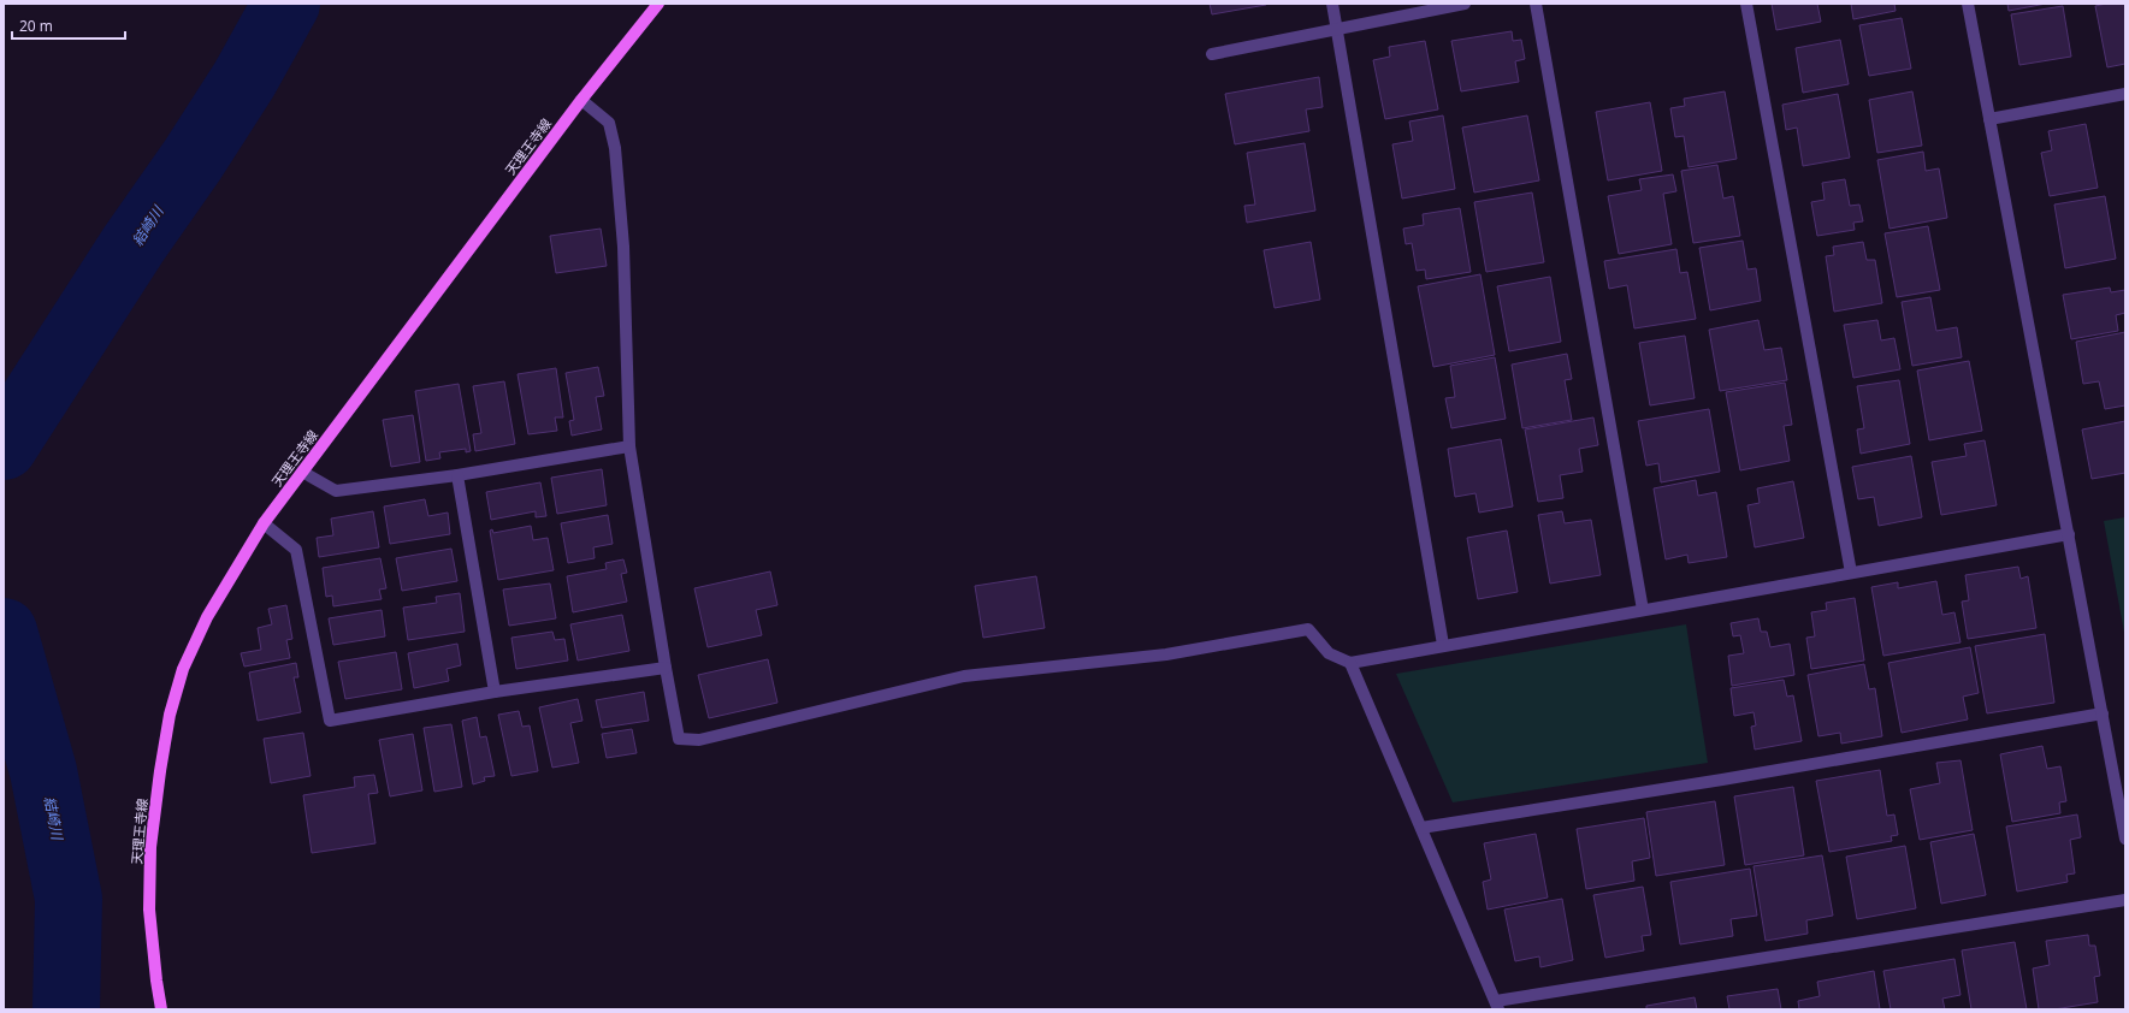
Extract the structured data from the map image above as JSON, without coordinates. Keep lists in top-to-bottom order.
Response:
{
  "streets": {
    "main road": ["天理王寺線"]
  },
  "water": ["結崎川"],
  "scale_bar": "20 m"
}
